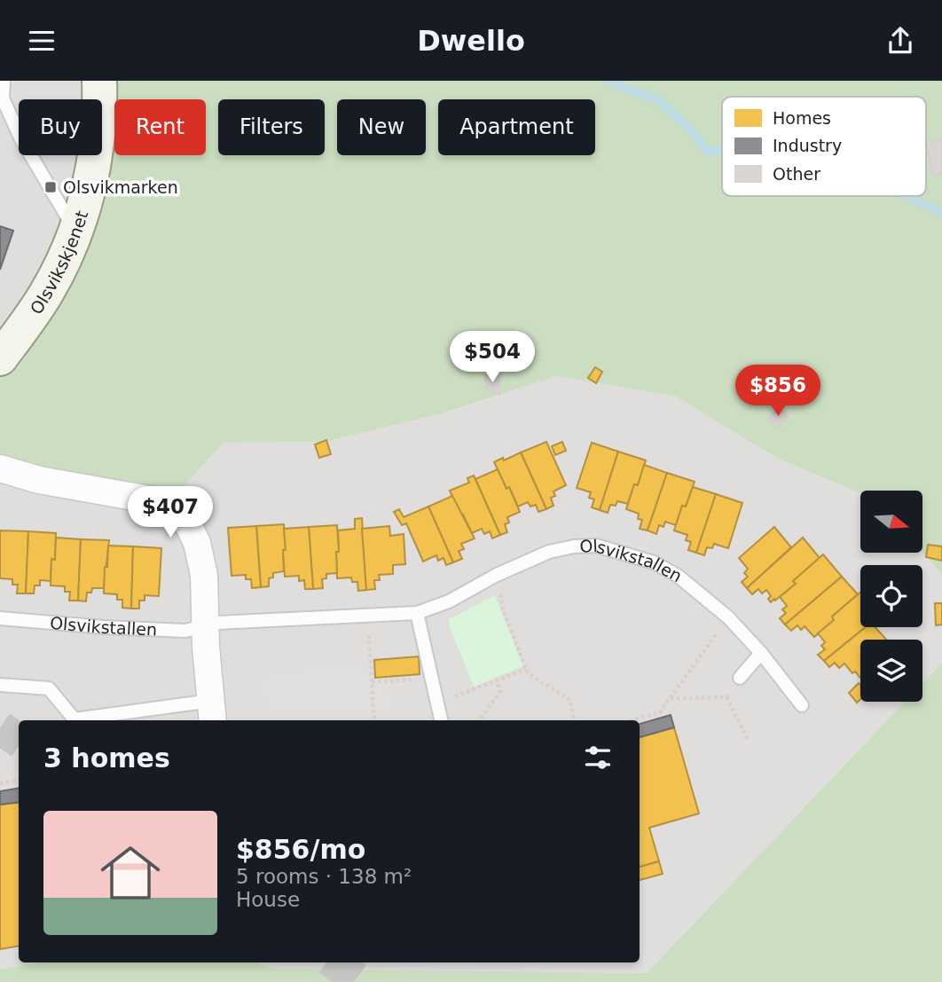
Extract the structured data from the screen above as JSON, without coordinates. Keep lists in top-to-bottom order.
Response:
{
  "streets": {
    "main road": ["Olsvikskjenet"],
    "lane": ["Olsvikstallen"]
  },
  "places": {
    "transit": ["Olsvikmarken"]
  },
  "legend": ["Homes", "Industry", "Other"],
  "north": "right",
  "page": {
    "header": "Dwello",
    "chip": [
      "Buy",
      "Rent",
      "Filters",
      "New",
      "Apartment"
    ],
    "price": ["$504", "$856", "$407"],
    "heading": "3 homes",
    "list": [
      {
        "name": "$856/mo",
        "note": "5 rooms · 138 m² · House"
      }
    ]
  }
}
